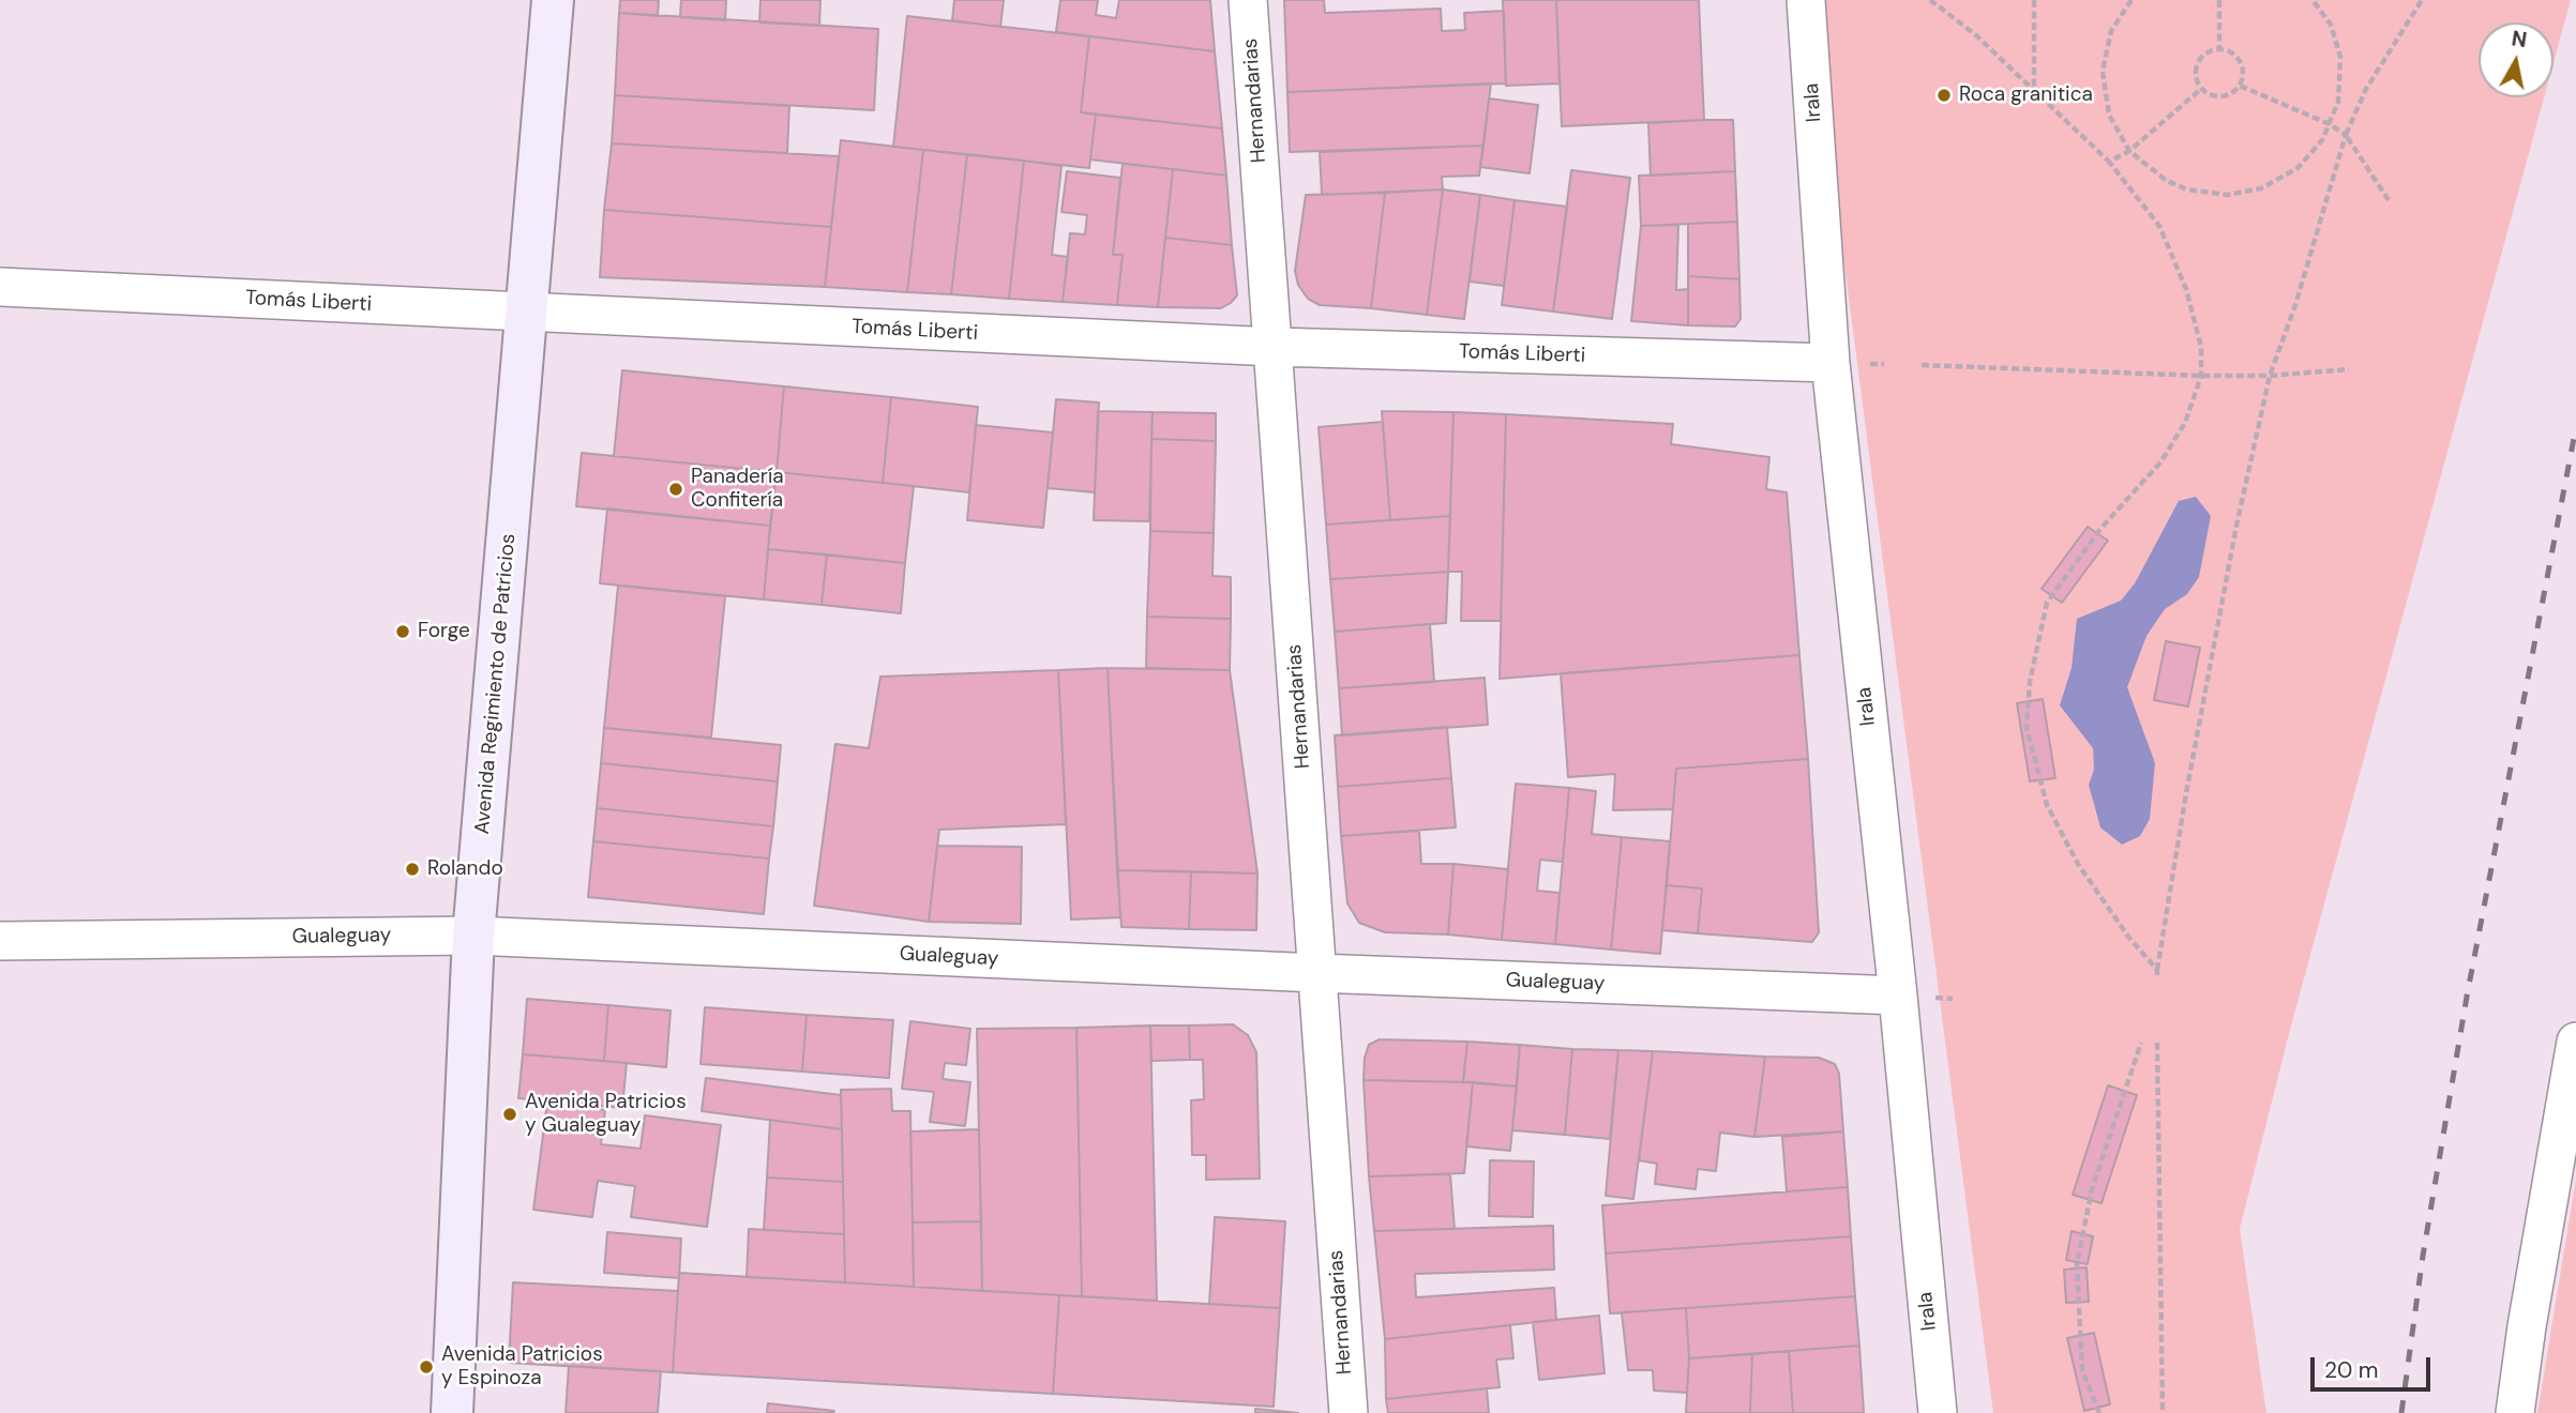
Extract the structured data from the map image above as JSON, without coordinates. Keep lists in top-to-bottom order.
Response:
{
  "streets": {
    "main road": ["Avenida Regimiento de Patricios"],
    "street": [
      "Hernandarias",
      "Irala",
      "Tomás Liberti",
      "Gualeguay"
    ]
  },
  "crossings": [
    ["Hernandarias", "Tomás Liberti"],
    ["Hernandarias", "Gualeguay"],
    ["Irala", "Tomás Liberti"],
    ["Irala", "Gualeguay"],
    ["Tomás Liberti", "Avenida Regimiento de Patricios"],
    ["Avenida Regimiento de Patricios", "Gualeguay"]
  ],
  "places": [
    "Roca granitica",
    "Panadería Confitería",
    "Forge",
    "Rolando",
    "Avenida Patricios y Gualeguay",
    "Avenida Patricios y Espinoza"
  ],
  "scale_bar": "20 m",
  "north": "top"
}
